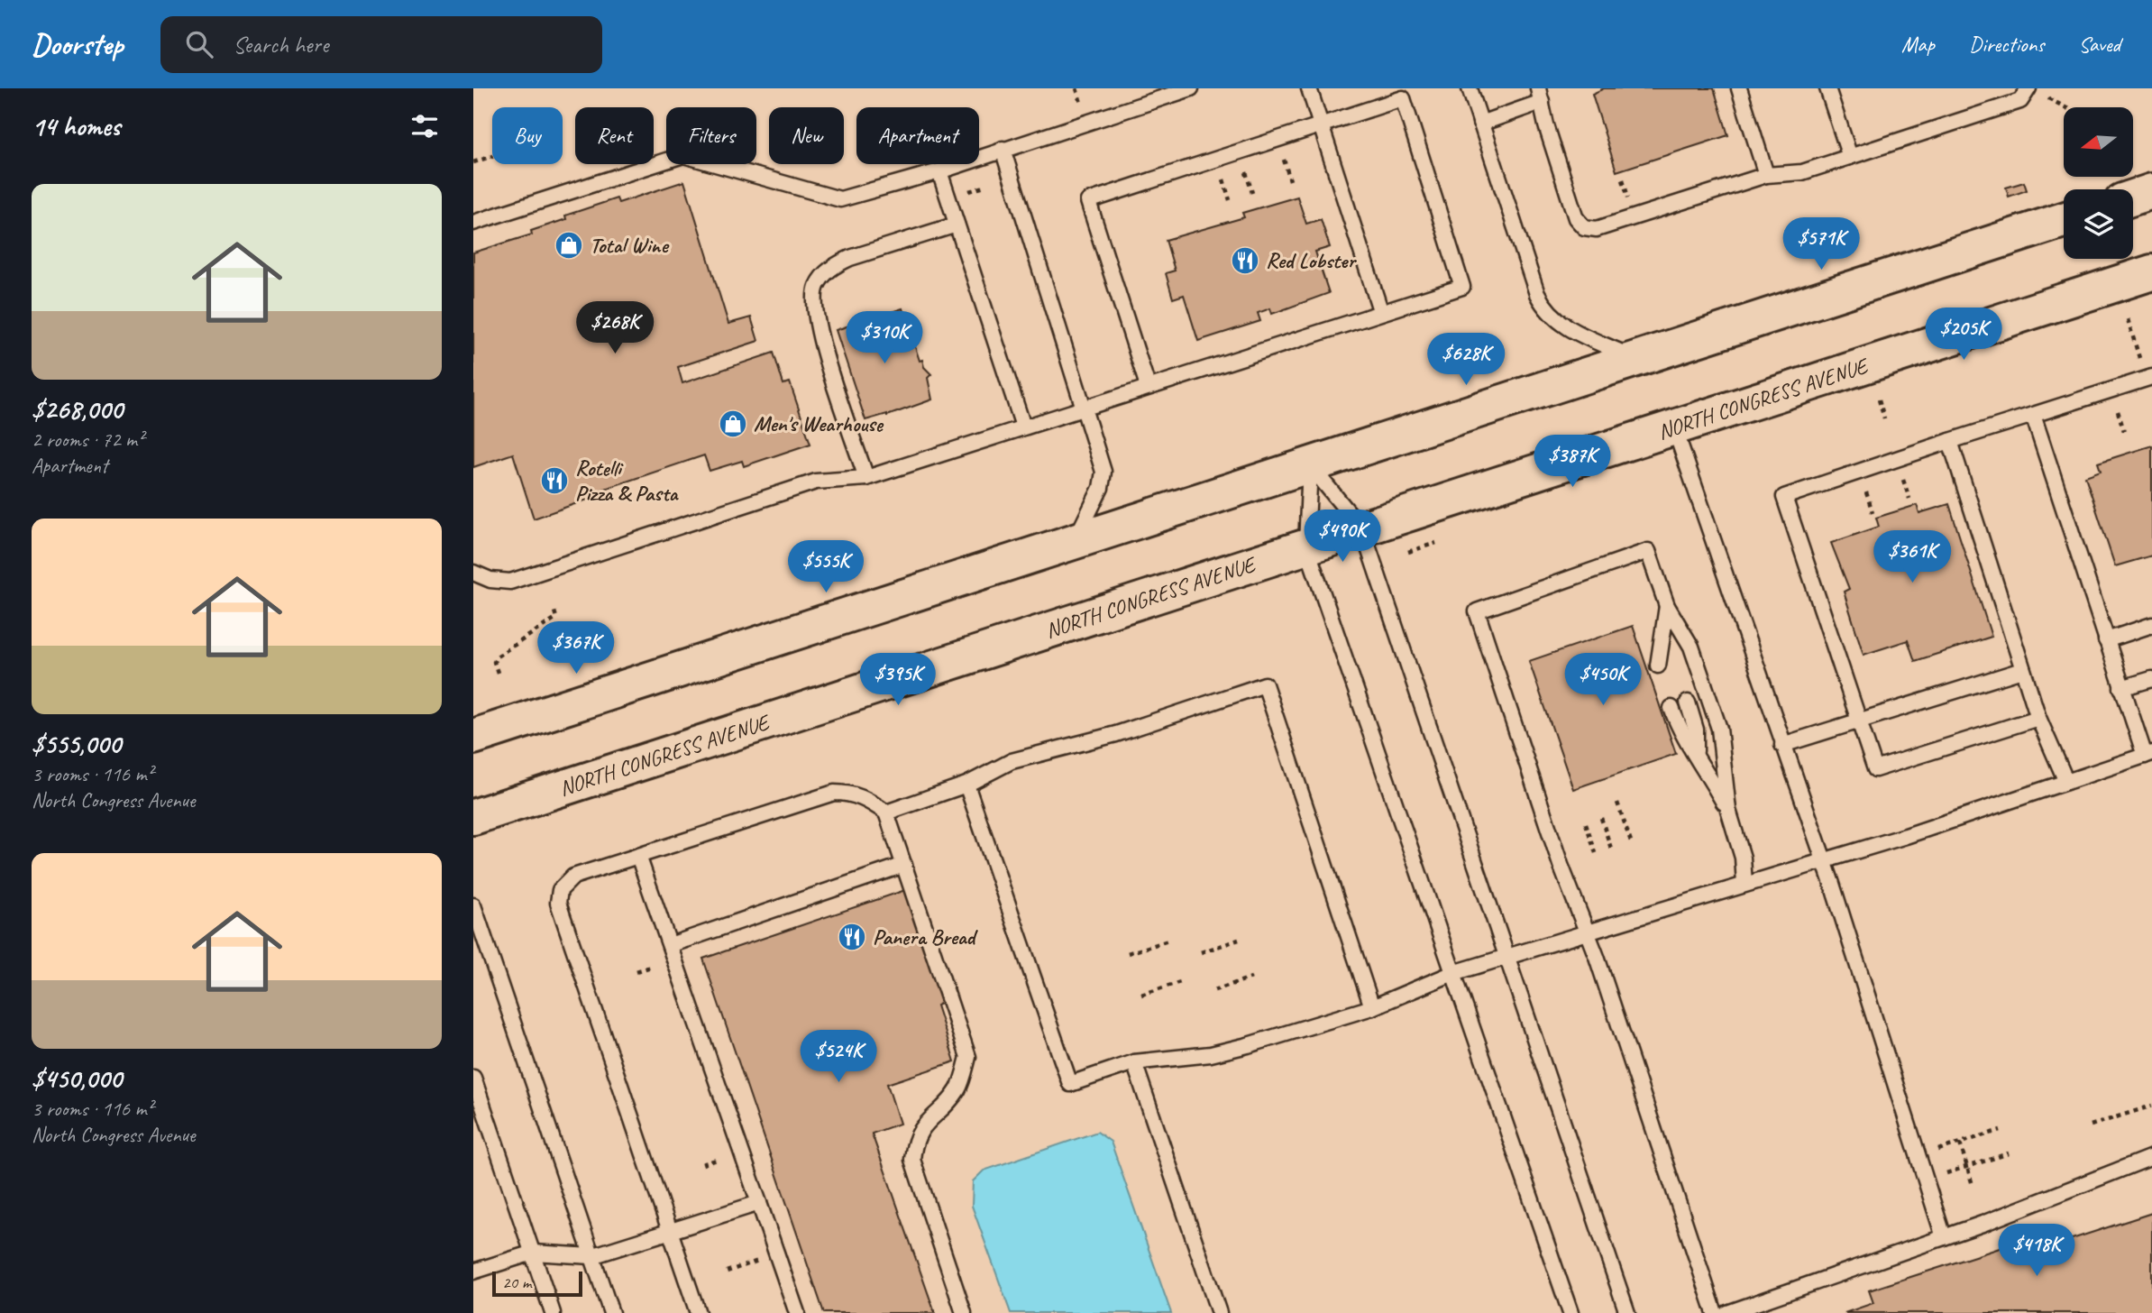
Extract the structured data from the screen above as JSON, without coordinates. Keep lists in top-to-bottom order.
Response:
{
  "streets": {
    "main road": ["NORTH CONGRESS AVENUE"]
  },
  "places": {
    "shop": ["Total Wine", "Men's Wearhouse"],
    "restaurant": ["Red Lobster", "Rotelli Pizza & Pasta", "Panera Bread"]
  },
  "scale_bar": "20 m",
  "north": "left",
  "page": {
    "header": "Doorstep",
    "search": "Search here",
    "nav": ["Map", "Directions", "Saved"],
    "heading": "14 homes",
    "chip": [
      "Buy",
      "Rent",
      "Filters",
      "New",
      "Apartment"
    ],
    "list": [
      {
        "name": "$268,000",
        "note": "2 rooms · 72 m² · Apartment"
      },
      {
        "name": "$555,000",
        "note": "3 rooms · 116 m² · North Congress Avenue"
      },
      {
        "name": "$450,000",
        "note": "3 rooms · 116 m² · North Congress Avenue"
      }
    ],
    "price": [
      "$571K",
      "$268K",
      "$205K",
      "$310K",
      "$628K",
      "$387K",
      "$490K",
      "$361K",
      "$555K",
      "$367K",
      "$395K",
      "$450K",
      "$524K",
      "$418K"
    ],
    "scale": "20 m"
  }
}
